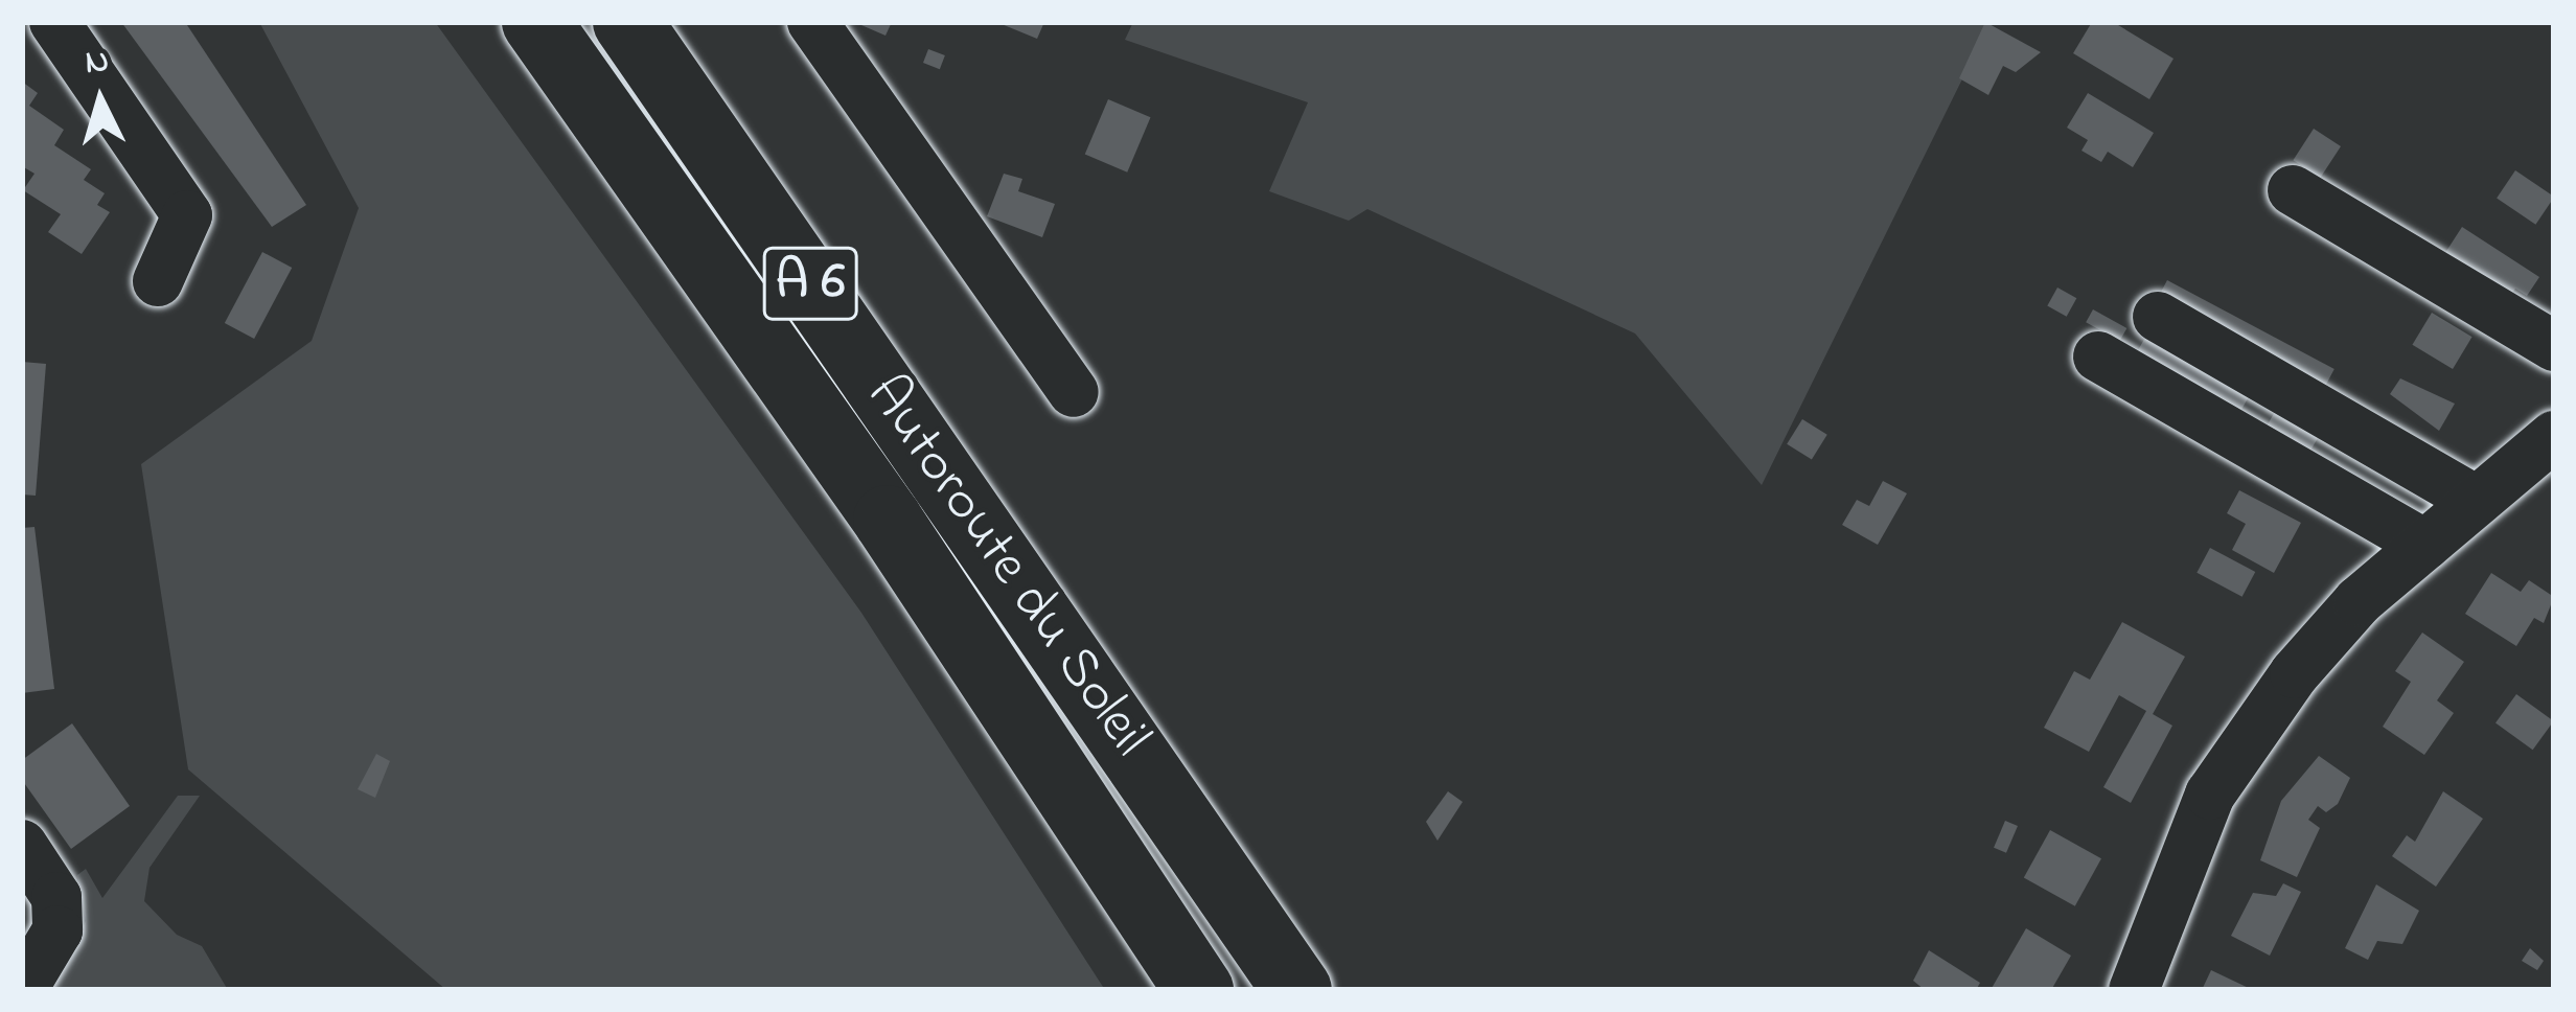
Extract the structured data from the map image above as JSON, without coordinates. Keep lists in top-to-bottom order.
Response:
{
  "streets": {
    "highway": ["A 6", "Autoroute du Soleil"]
  },
  "north": "top"
}
